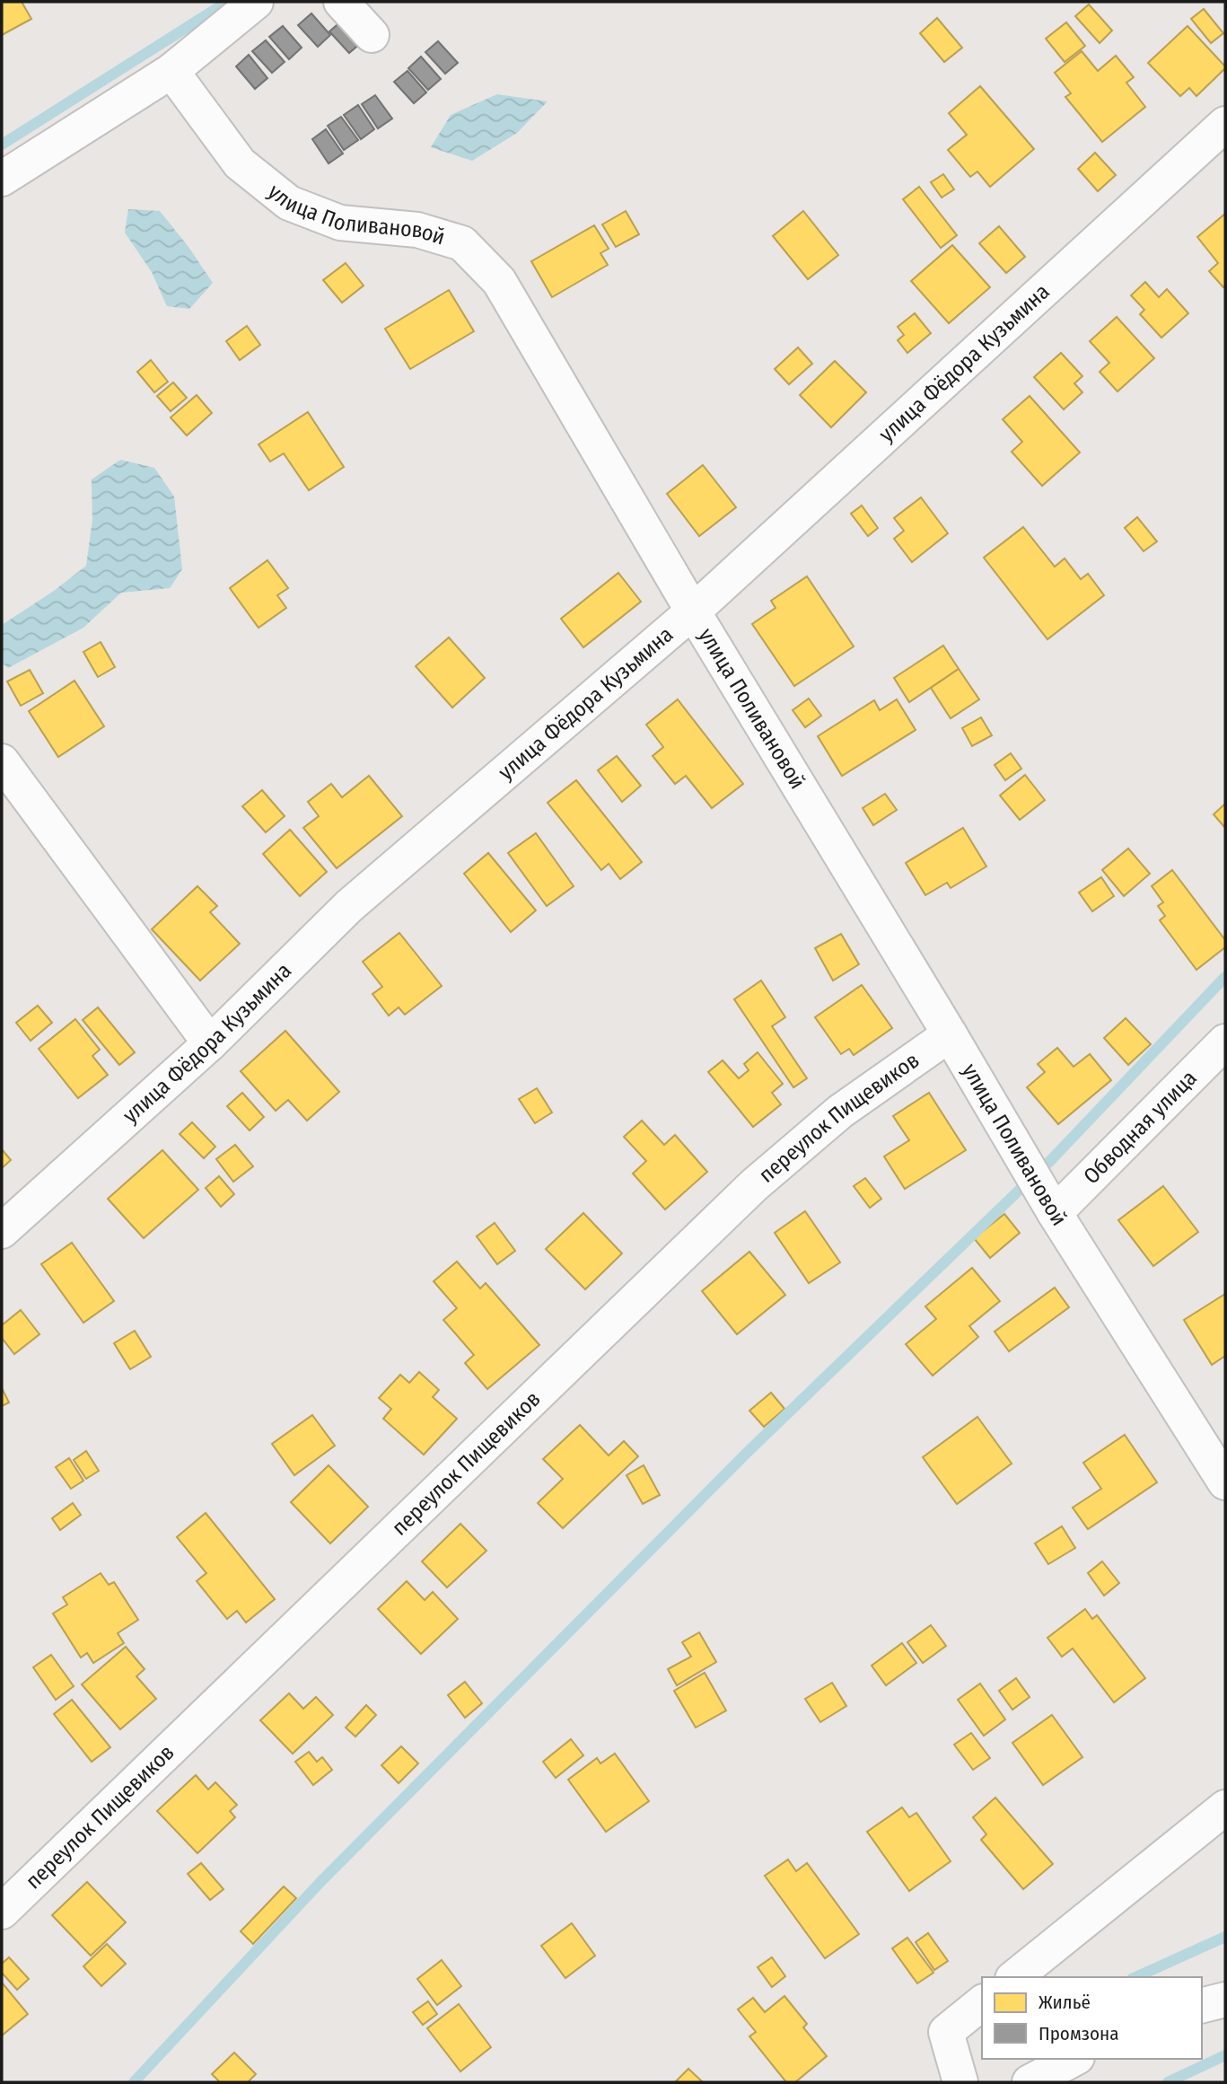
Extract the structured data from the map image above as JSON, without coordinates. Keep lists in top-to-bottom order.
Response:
{
  "streets": {
    "street": [
      "улица Поливановой",
      "улица Фёдора Кузьмина",
      "переулок Пищевиков",
      "Обводная улица"
    ]
  },
  "crossings": [
    ["улица Поливановой", "улица Фёдора Кузьмина"],
    ["улица Поливановой", "переулок Пищевиков"],
    ["улица Поливановой", "Обводная улица"]
  ],
  "legend": ["Жильё", "Промзона"]
}
